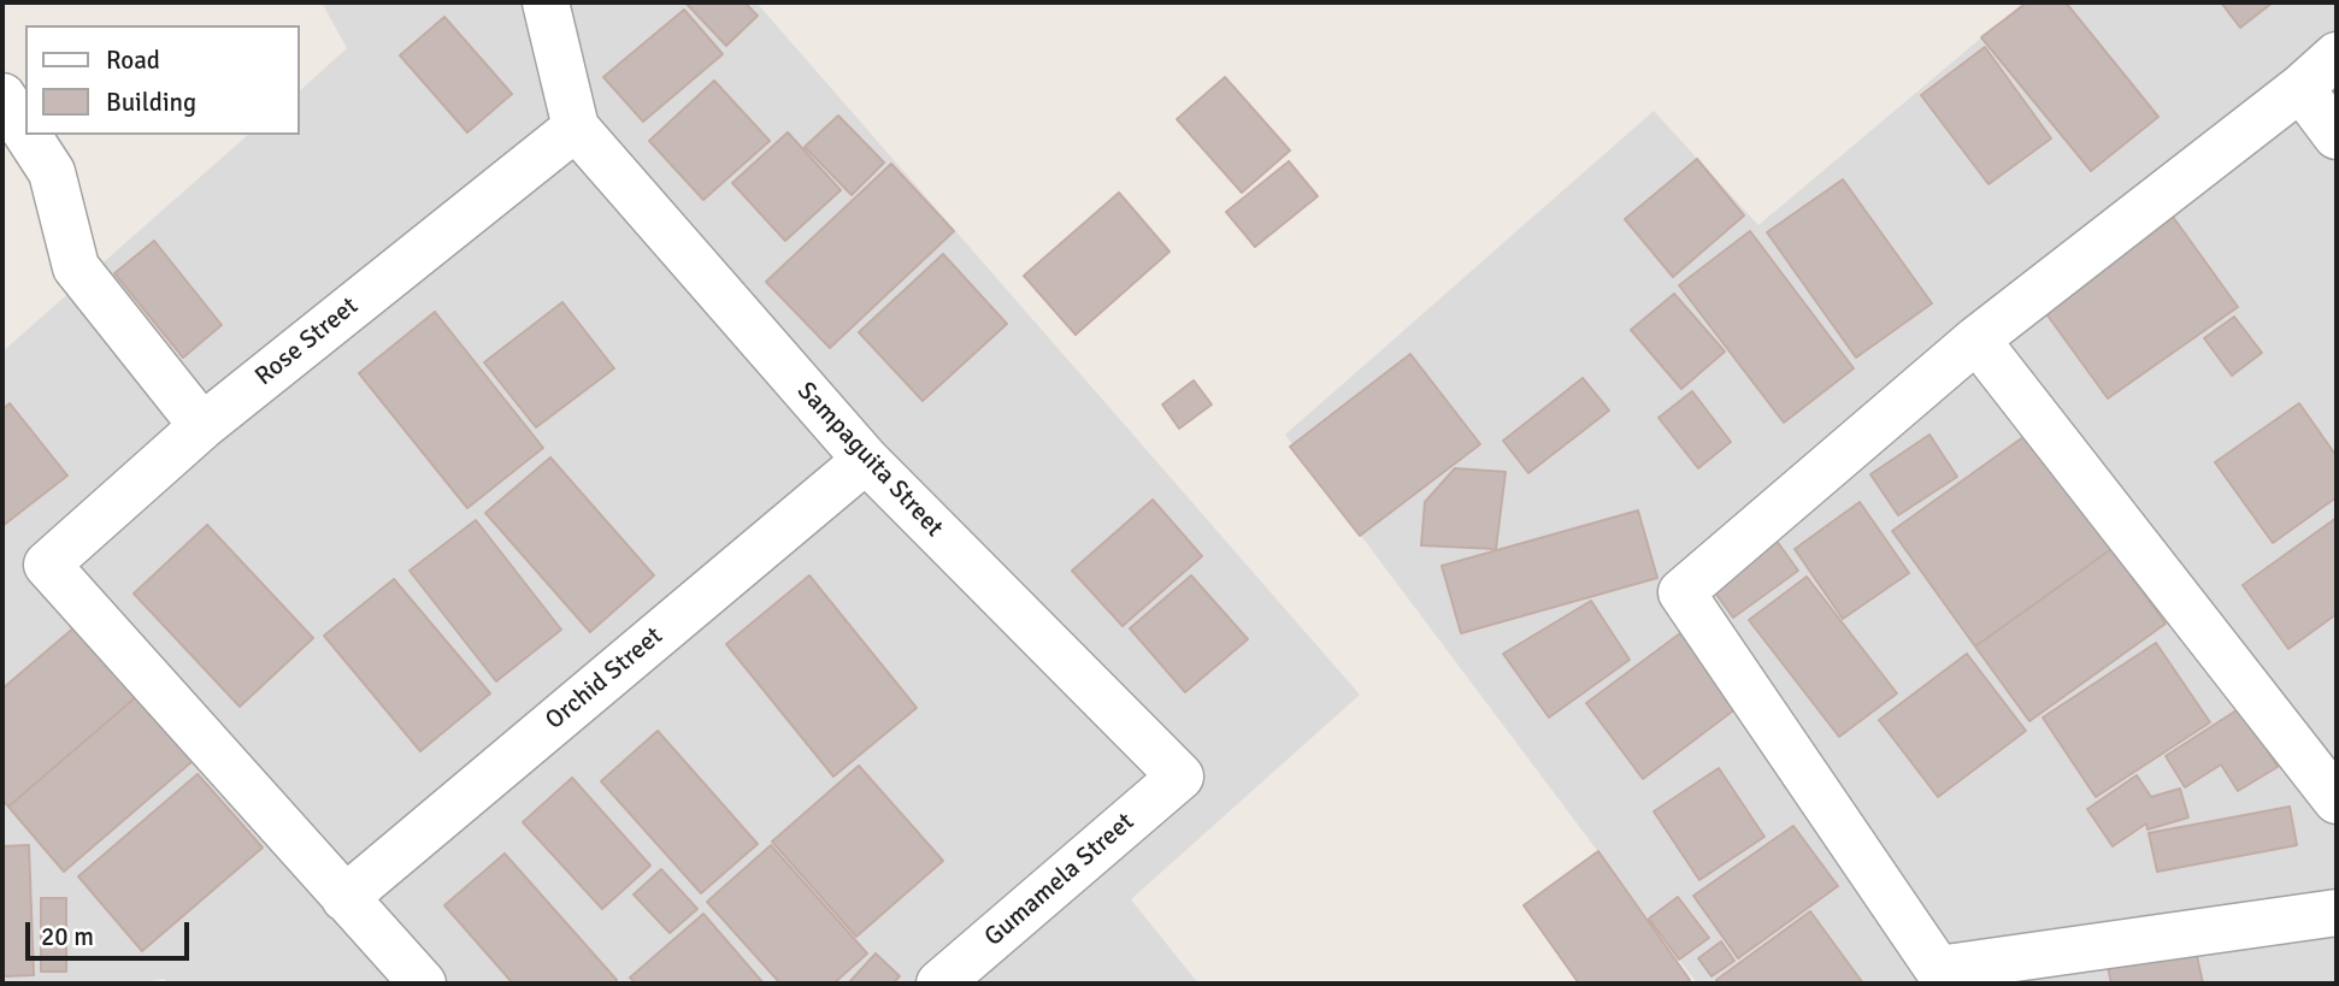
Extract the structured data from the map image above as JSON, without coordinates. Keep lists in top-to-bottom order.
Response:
{
  "streets": {
    "street": [
      "Rose Street",
      "Sampaguita Street",
      "Orchid Street",
      "Gumamela Street"
    ]
  },
  "crossings": [
    ["Rose Street", "Sampaguita Street"],
    ["Rose Street", "Orchid Street"],
    ["Sampaguita Street", "Orchid Street"],
    ["Sampaguita Street", "Gumamela Street"]
  ],
  "legend": ["Road", "Building"],
  "scale_bar": "20 m"
}
